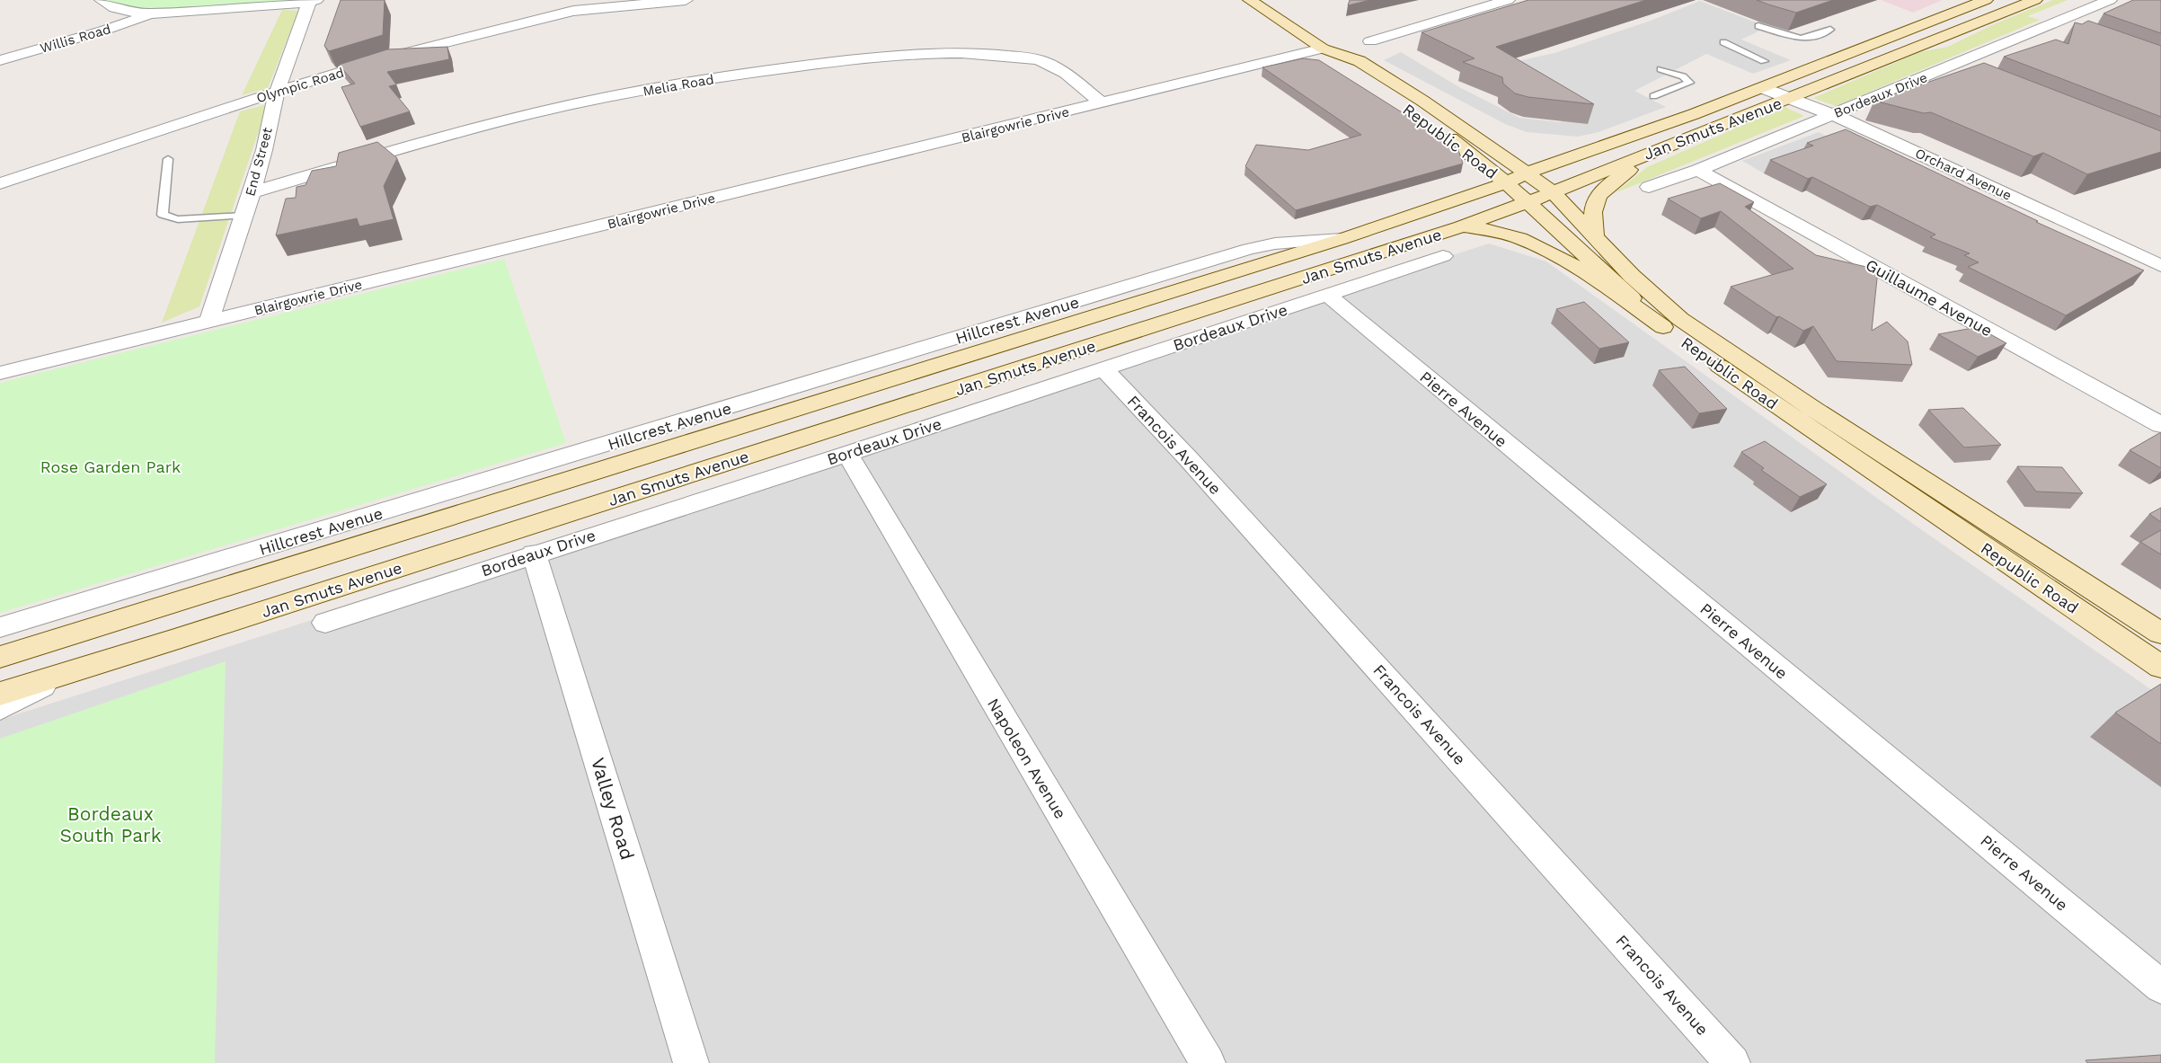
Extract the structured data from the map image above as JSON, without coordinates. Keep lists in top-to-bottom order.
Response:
{
  "streets": {
    "main road": ["Jan Smuts Avenue", "Republic Road"],
    "street": [
      "Willis Road",
      "Olympic Road",
      "Melia Road",
      "Bordeaux Drive",
      "Blairgowrie Drive",
      "End Street",
      "Orchard Avenue",
      "Guillaume Avenue",
      "Hillcrest Avenue",
      "Pierre Avenue",
      "Francois Avenue",
      "Napoleon Avenue",
      "Valley Road"
    ]
  },
  "crossings": [
    ["Olympic Road", "End Street"],
    ["Melia Road", "Blairgowrie Drive"],
    ["Melia Road", "End Street"],
    ["Bordeaux Drive", "Orchard Avenue"],
    ["Bordeaux Drive", "Guillaume Avenue"],
    ["Bordeaux Drive", "Pierre Avenue"],
    ["Bordeaux Drive", "Francois Avenue"],
    ["Bordeaux Drive", "Napoleon Avenue"],
    ["Bordeaux Drive", "Valley Road"],
    ["Blairgowrie Drive", "Republic Road"],
    ["Blairgowrie Drive", "End Street"],
    ["Jan Smuts Avenue", "Republic Road"],
    ["Jan Smuts Avenue", "Orchard Avenue"],
    ["Jan Smuts Avenue", "Hillcrest Avenue"]
  ],
  "parks": ["Rose Garden Park", "Bordeaux South Park"]
}
